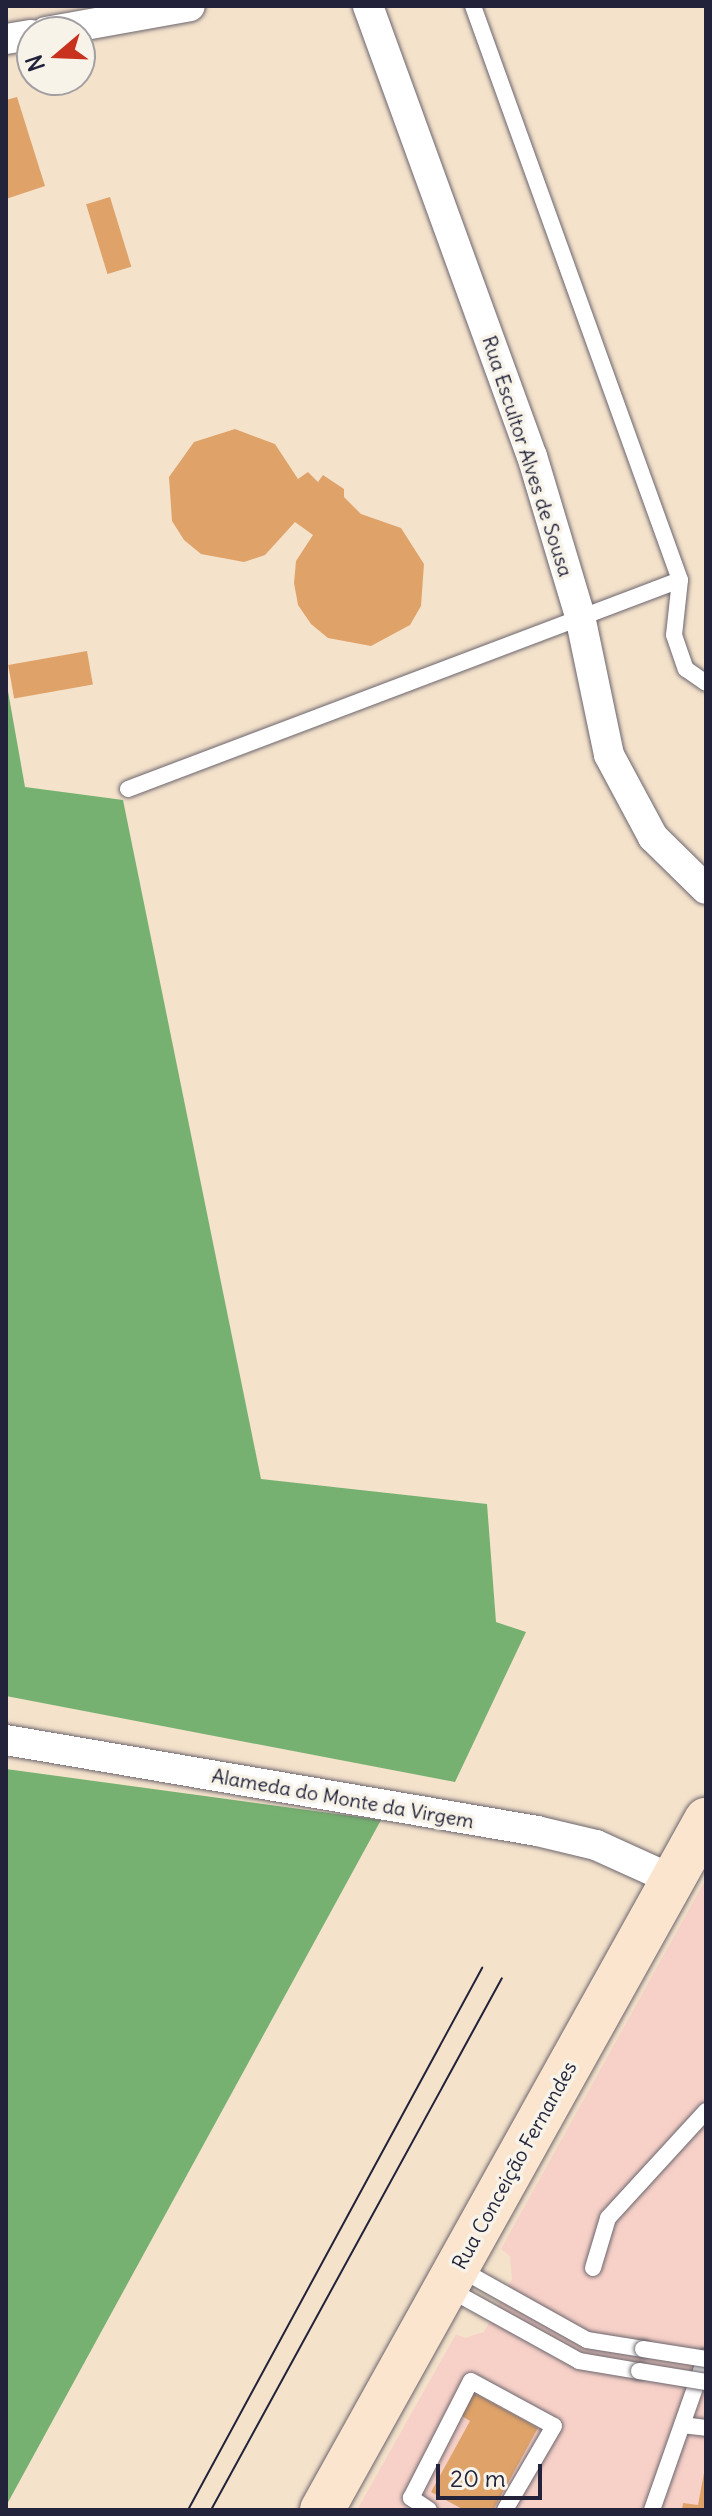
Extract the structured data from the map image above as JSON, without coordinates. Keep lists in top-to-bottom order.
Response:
{
  "streets": {
    "main road": ["Rua Conceição Fernandes"],
    "street": ["Rua Escultor Alves de Sousa", "Alameda do Monte da Virgem"]
  },
  "crossings": [
    ["Alameda do Monte da Virgem", "Rua Conceição Fernandes"]
  ],
  "scale_bar": "20 m",
  "north": "left"
}
